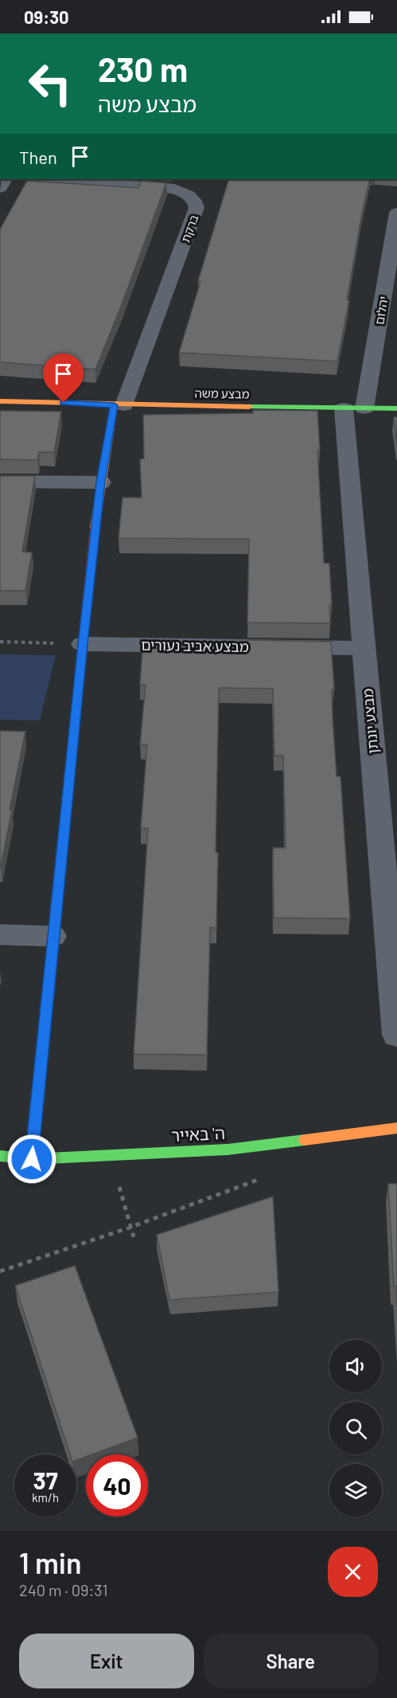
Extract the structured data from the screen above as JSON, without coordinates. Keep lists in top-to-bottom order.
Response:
{
  "streets": {
    "street": [
      "ברקת",
      "יהלום",
      "מבצע משה",
      "מבצע אביב נעורים",
      "מבצע יונתן",
      "ה' באייר"
    ]
  },
  "crossings": [
    ["ברקת", "מבצע משה"],
    ["יהלום", "מבצע משה"],
    ["יהלום", "מבצע יונתן"],
    ["מבצע משה", "מבצע יונתן"],
    ["מבצע אביב נעורים", "מבצע יונתן"]
  ],
  "page": {
    "status": "09:30",
    "turn": ["230 m", "מבצע משה"],
    "then": "Then",
    "speed": "37 km/h",
    "limit": "40",
    "heading": ["1 min", "240 m · 09:31"],
    "buttons": ["Exit", "Share"]
  }
}
